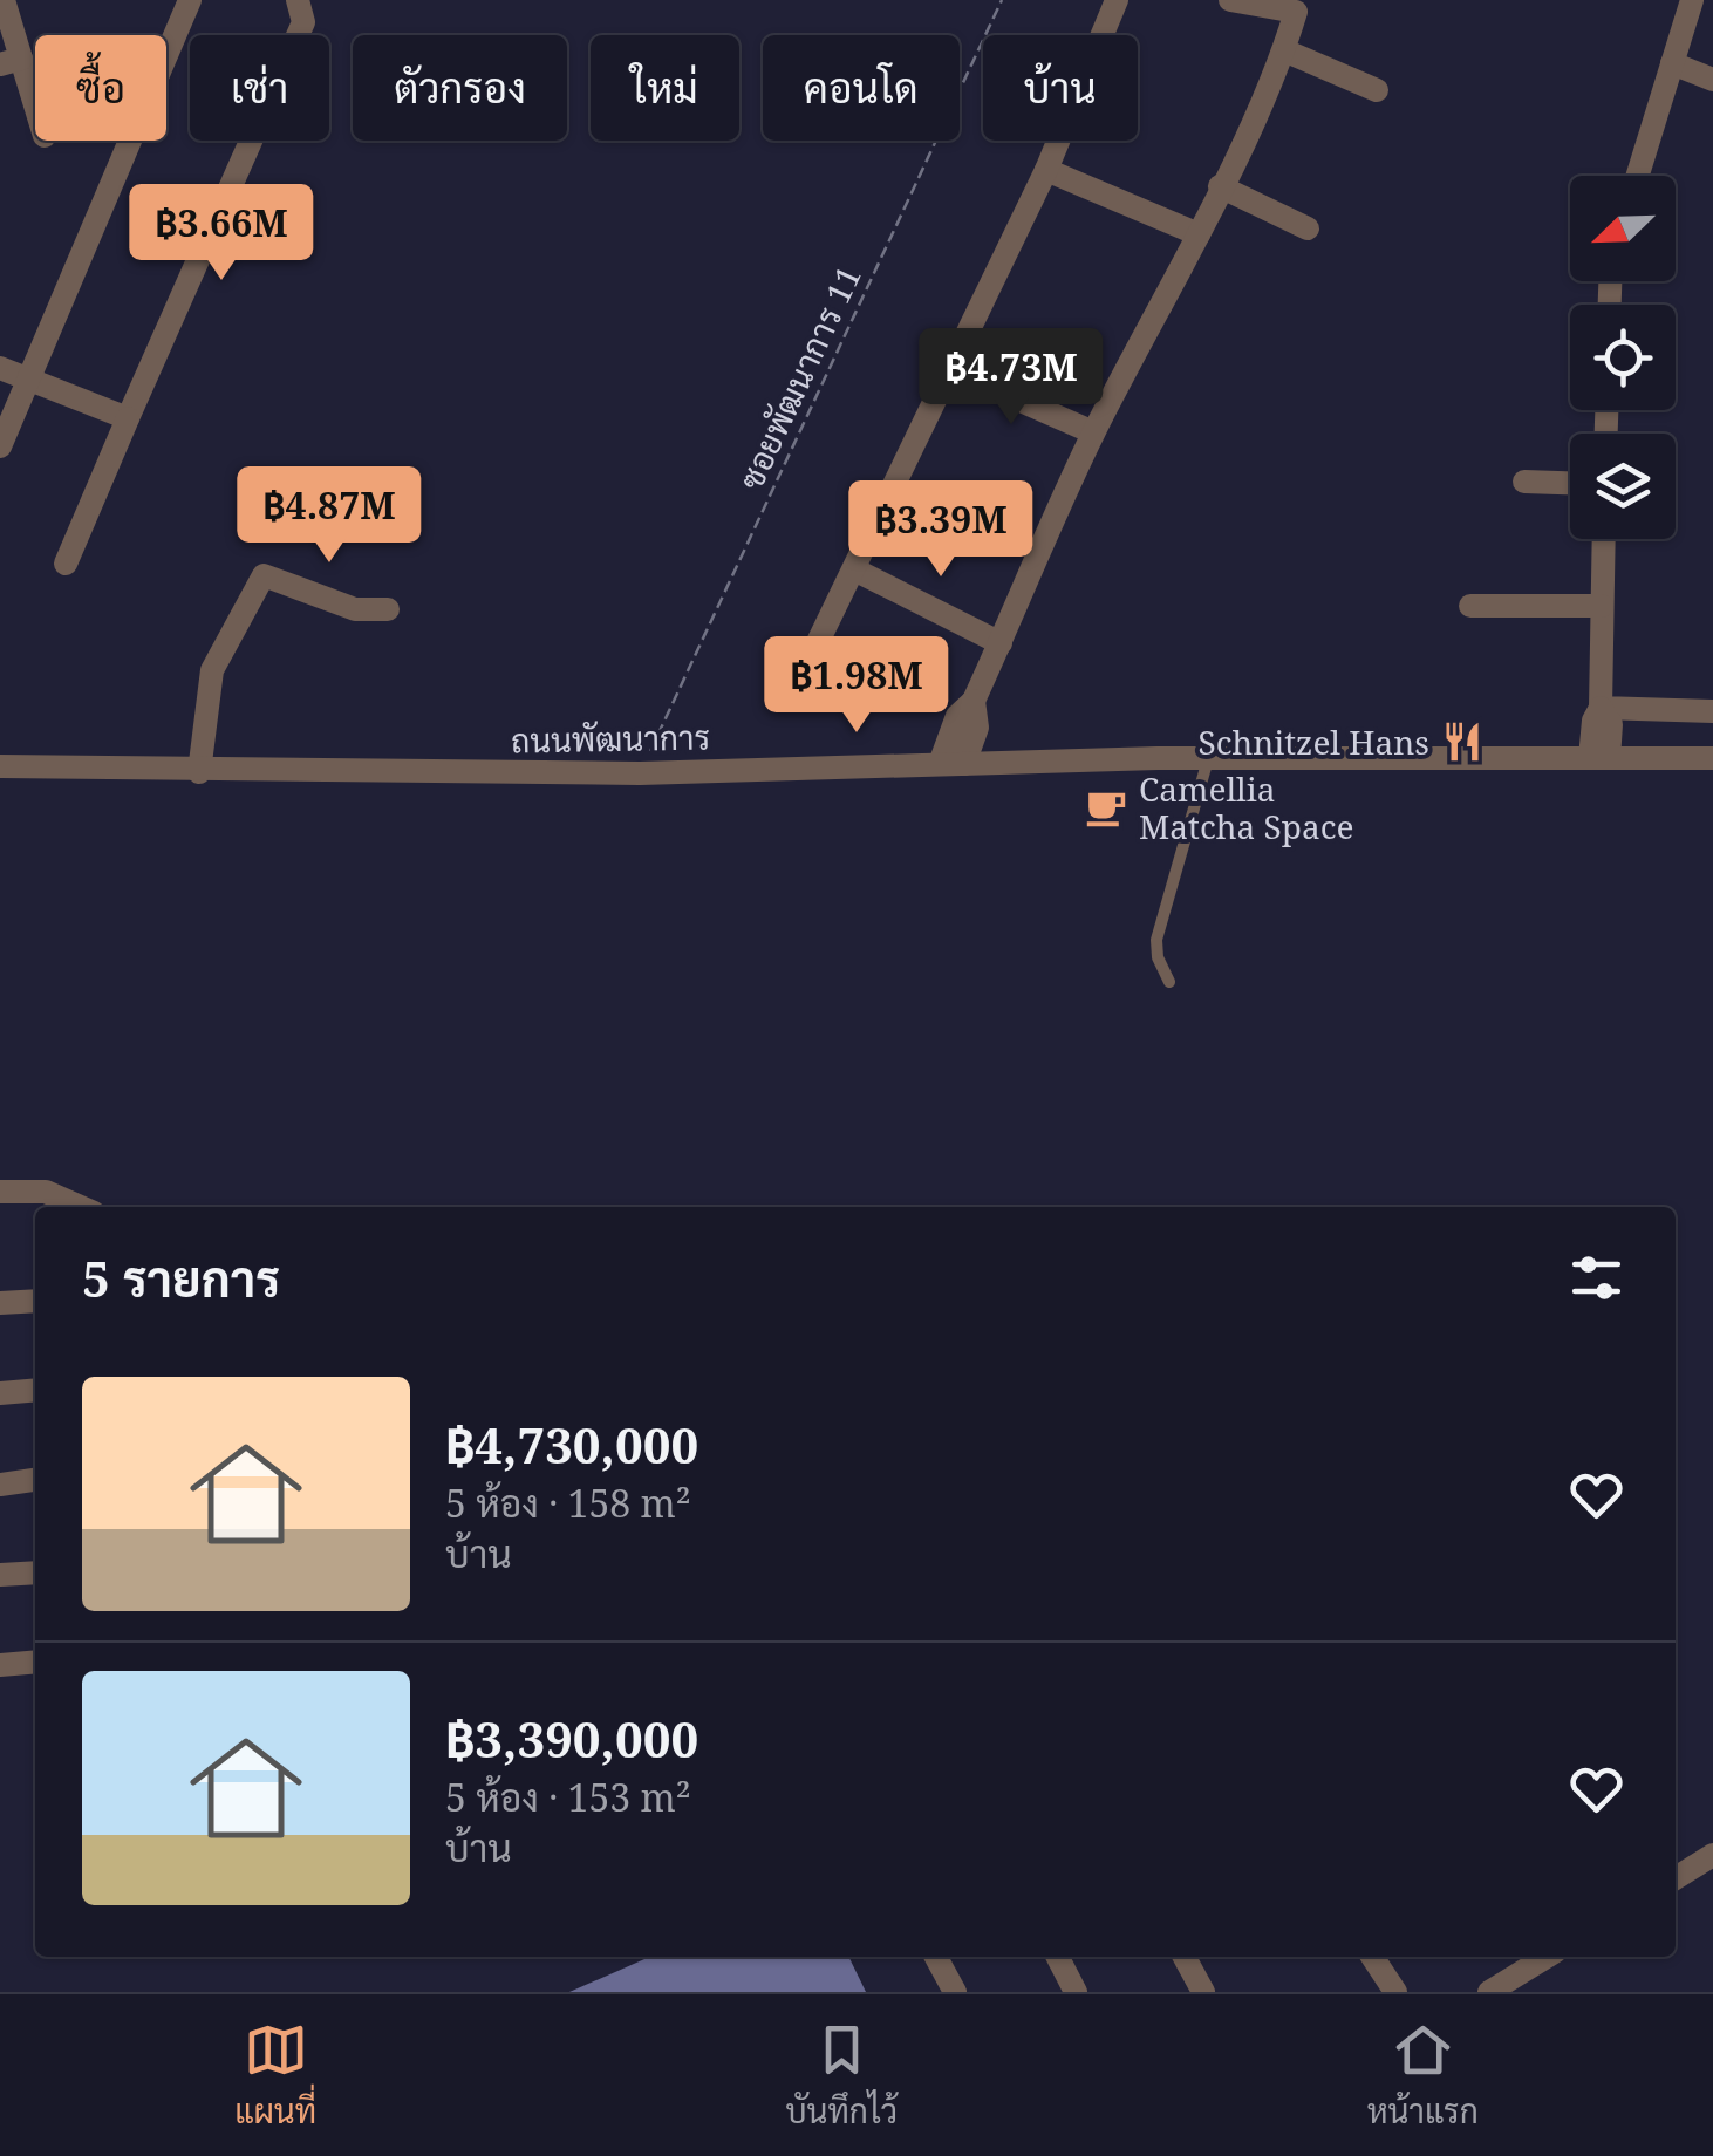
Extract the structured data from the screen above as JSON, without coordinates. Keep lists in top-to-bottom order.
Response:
{
  "streets": {
    "street": ["ถนนพัฒนาการ"],
    "path": ["ซอยพัฒนาการ 11"]
  },
  "crossings": [
    ["ซอยพัฒนาการ 11", "ถนนพัฒนาการ"]
  ],
  "places": {
    "restaurant": ["Schnitzel Hans"],
    "cafe": ["Camellia Matcha Space"]
  },
  "north": "bottom left",
  "page": {
    "chip": [
      "ซื้อ",
      "เช่า",
      "ตัวกรอง",
      "ใหม่",
      "คอนโด",
      "บ้าน"
    ],
    "price": [
      "฿3.66M",
      "฿4.73M",
      "฿4.87M",
      "฿3.39M",
      "฿1.98M"
    ],
    "heading": "5 รายการ",
    "list": [
      {
        "name": "฿4,730,000",
        "note": "5 ห้อง · 158 m² · บ้าน"
      },
      {
        "name": "฿3,390,000",
        "note": "5 ห้อง · 153 m² · บ้าน"
      }
    ],
    "tabs": ["แผนที่", "บันทึกไว้", "หน้าแรก"]
  }
}
